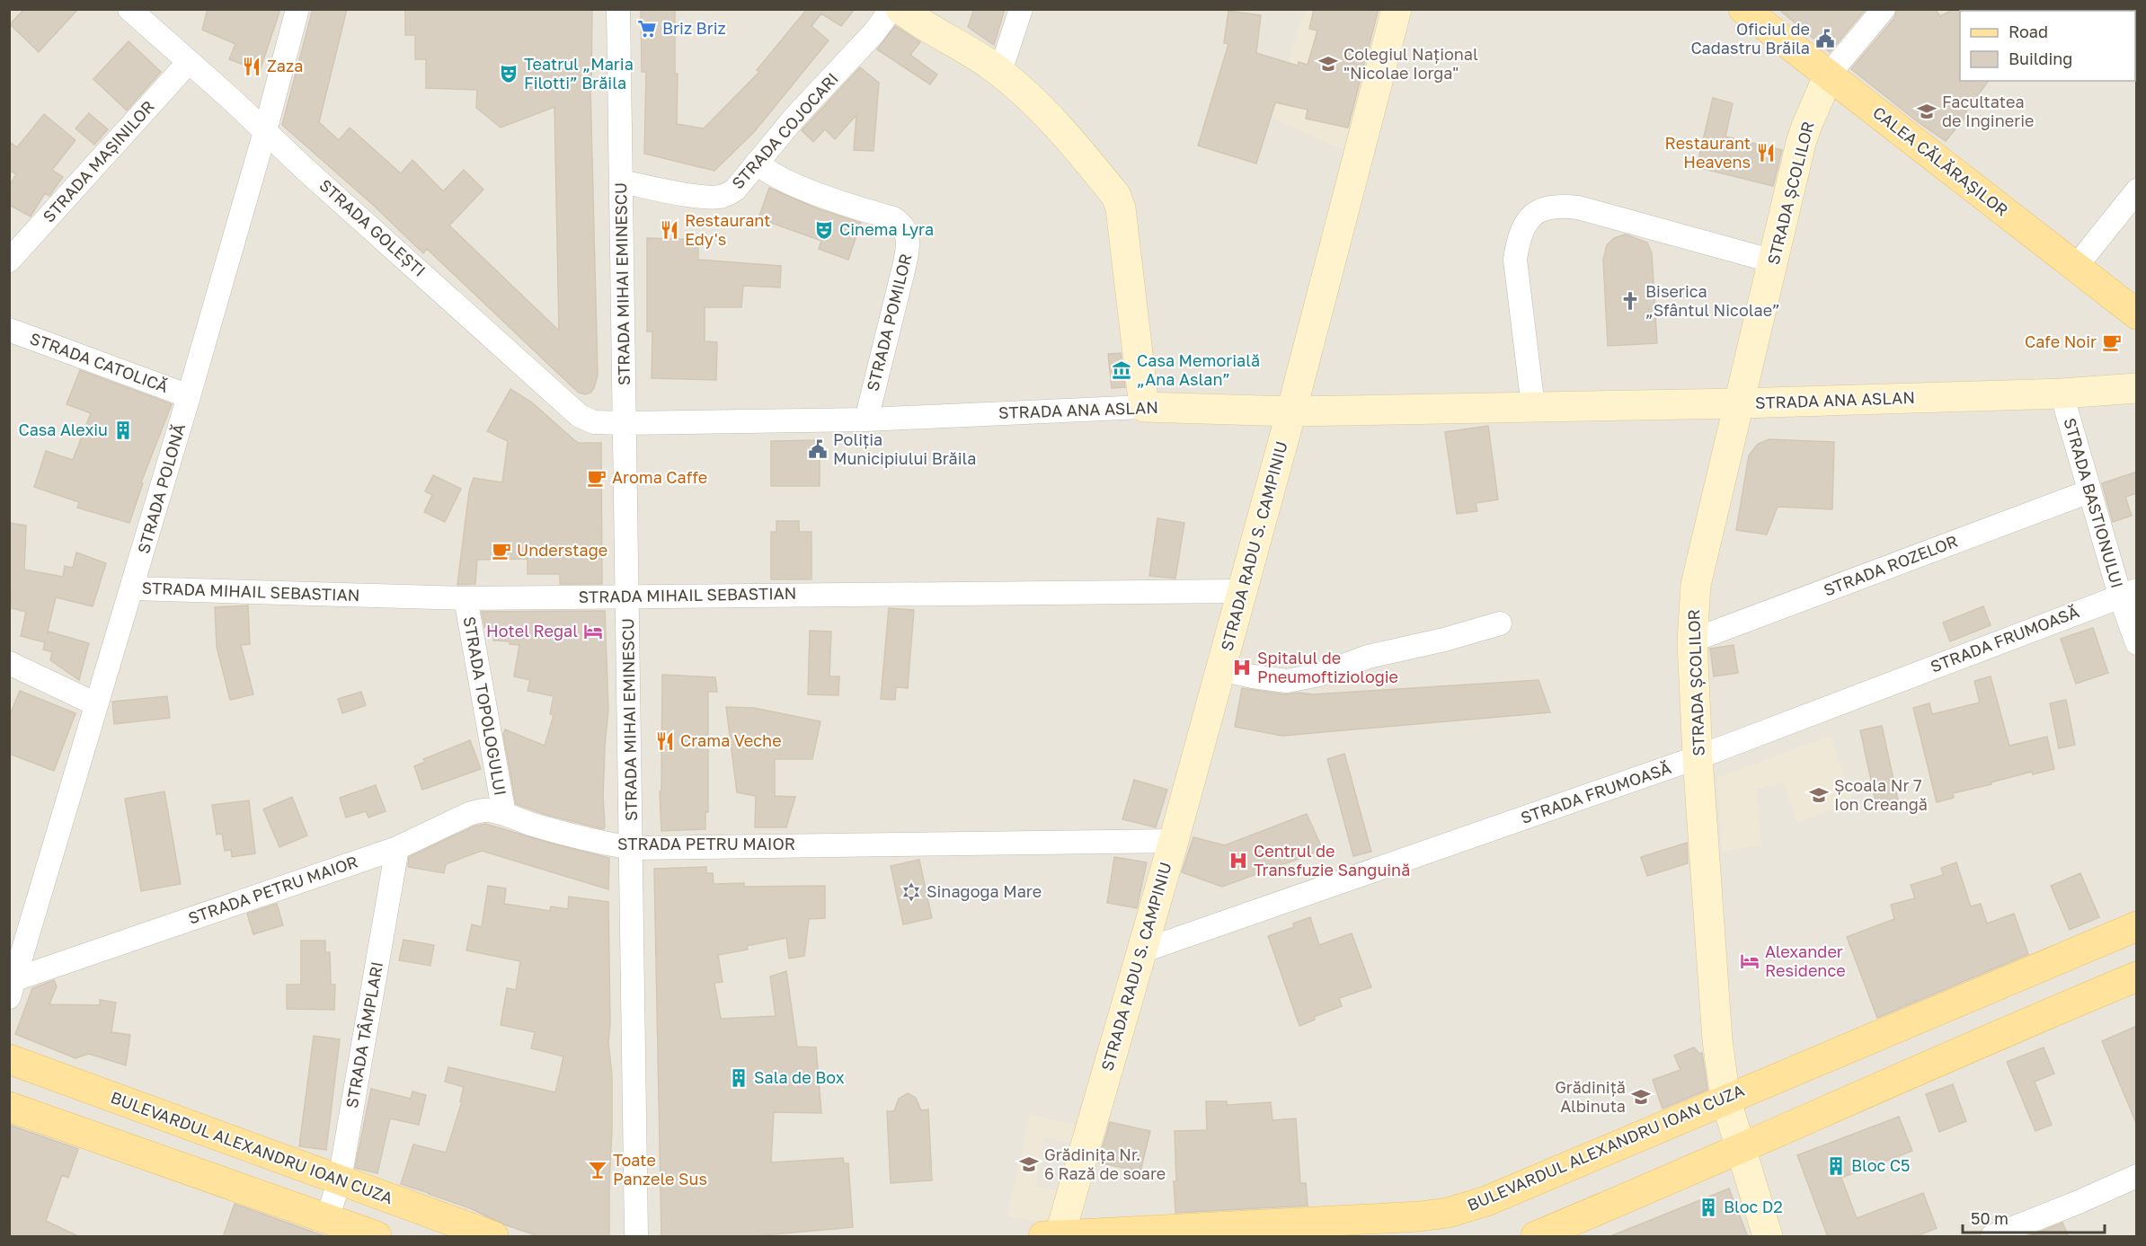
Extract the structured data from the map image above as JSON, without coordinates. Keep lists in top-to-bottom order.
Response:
{
  "streets": {
    "main road": [
      "CALEA CĂLĂRAȘILOR",
      "STRADA ȘCOLILOR",
      "STRADA ANA ASLAN",
      "STRADA RADU S. CAMPINIU",
      "BULEVARDUL ALEXANDRU IOAN CUZA"
    ],
    "street": [
      "STRADA COJOCARI",
      "STRADA MAȘINILOR",
      "STRADA GOLEȘTI",
      "STRADA MIHAI EMINESCU",
      "STRADA POMILOR",
      "STRADA CATOLICĂ",
      "STRADA POLONĂ",
      "STRADA BASTIONULUI",
      "STRADA ROZELOR",
      "STRADA MIHAIL SEBASTIAN",
      "STRADA FRUMOASĂ",
      "STRADA TOPOLOGULUI",
      "STRADA PETRU MAIOR",
      "STRADA TÂMPLARI"
    ]
  },
  "crossings": [
    ["STRADA COJOCARI", "STRADA MIHAI EMINESCU"],
    ["STRADA COJOCARI", "STRADA POMILOR"],
    ["STRADA MAȘINILOR", "STRADA GOLEȘTI"],
    ["CALEA CĂLĂRAȘILOR", "STRADA ȘCOLILOR"],
    ["STRADA ȘCOLILOR", "STRADA ANA ASLAN"],
    ["STRADA ȘCOLILOR", "STRADA ROZELOR"],
    ["STRADA ȘCOLILOR", "STRADA FRUMOASĂ"],
    ["STRADA ȘCOLILOR", "BULEVARDUL ALEXANDRU IOAN CUZA"],
    ["STRADA GOLEȘTI", "STRADA MIHAI EMINESCU"],
    ["STRADA GOLEȘTI", "STRADA ANA ASLAN"],
    ["STRADA GOLEȘTI", "STRADA POLONĂ"],
    ["STRADA MIHAI EMINESCU", "STRADA ANA ASLAN"],
    ["STRADA MIHAI EMINESCU", "STRADA MIHAIL SEBASTIAN"],
    ["STRADA MIHAI EMINESCU", "STRADA PETRU MAIOR"],
    ["STRADA POMILOR", "STRADA ANA ASLAN"],
    ["STRADA CATOLICĂ", "STRADA POLONĂ"],
    ["STRADA ANA ASLAN", "STRADA BASTIONULUI"],
    ["STRADA ANA ASLAN", "STRADA RADU S. CAMPINIU"],
    ["STRADA POLONĂ", "STRADA MIHAIL SEBASTIAN"],
    ["STRADA POLONĂ", "STRADA PETRU MAIOR"],
    ["STRADA BASTIONULUI", "STRADA ROZELOR"],
    ["STRADA BASTIONULUI", "STRADA FRUMOASĂ"],
    ["STRADA RADU S. CAMPINIU", "STRADA MIHAIL SEBASTIAN"],
    ["STRADA RADU S. CAMPINIU", "STRADA FRUMOASĂ"],
    ["STRADA RADU S. CAMPINIU", "STRADA PETRU MAIOR"],
    ["STRADA RADU S. CAMPINIU", "BULEVARDUL ALEXANDRU IOAN CUZA"],
    ["STRADA MIHAIL SEBASTIAN", "STRADA TOPOLOGULUI"],
    ["STRADA TOPOLOGULUI", "STRADA PETRU MAIOR"],
    ["STRADA PETRU MAIOR", "STRADA TÂMPLARI"],
    ["STRADA TÂMPLARI", "BULEVARDUL ALEXANDRU IOAN CUZA"]
  ],
  "places": {
    "supermarket": ["Briz Briz"],
    "public building": ["Oficiul de Cadastru Brăila", "Poliția Municipiului Brăila"],
    "school or university": [
      "Colegiul Național \"Nicolae Iorga\"",
      "Facultatea de Inginerie",
      "Școala Nr 7 Ion Creangă",
      "Grădiniță Albinuta",
      "Grădinița Nr. 6 Rază de soare"
    ],
    "restaurant": [
      "Zaza",
      "Restaurant Heavens",
      "Restaurant Edy's",
      "Crama Veche"
    ],
    "theatre": ["Teatrul „Maria Filotti” Brăila", "Cinema Lyra"],
    "church": ["Biserica „Sfântul Nicolae”"],
    "cafe": ["Cafe Noir", "Aroma Caffe", "Understage"],
    "museum": ["Casa Memorială „Ana Aslan”"],
    "building": [
      "Casa Alexiu",
      "Sala de Box",
      "Bloc C5",
      "Bloc D2"
    ],
    "hotel": ["Hotel Regal", "Alexander Residence"],
    "hospital": ["Spitalul de Pneumoftiziologie", "Centrul de Transfuzie Sanguină"],
    "synagogue": ["Sinagoga Mare"],
    "bar": ["Toate Panzele Sus"]
  },
  "legend": ["Road", "Building"],
  "scale_bar": "50 m"
}
